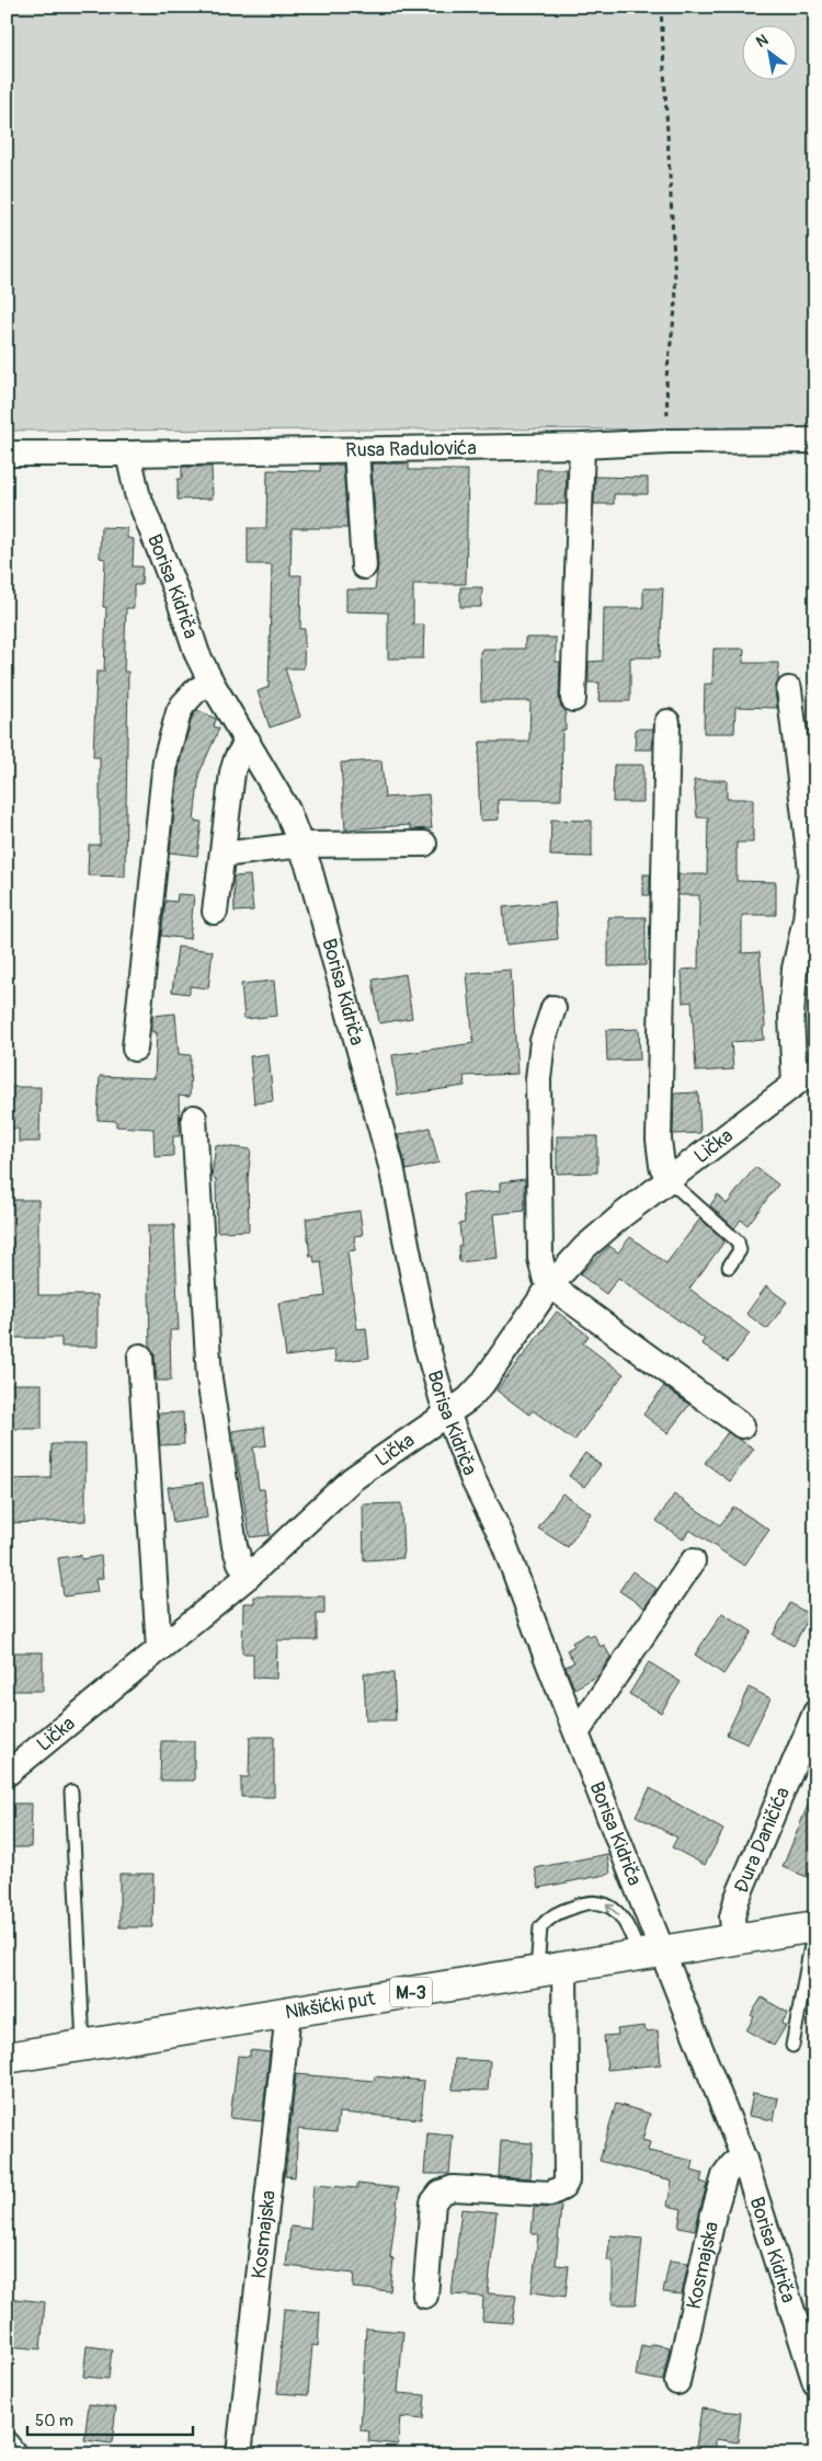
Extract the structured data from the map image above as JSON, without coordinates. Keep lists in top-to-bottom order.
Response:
{
  "streets": {
    "main road": ["M-3", "Nikšićki put"],
    "street": [
      "Rusa Radulovića",
      "Borisa Kidriča",
      "Lička",
      "Đura Daničića",
      "Kosmajska"
    ]
  },
  "crossings": [
    ["Rusa Radulovića", "Borisa Kidriča"],
    ["Borisa Kidriča", "Lička"],
    ["Borisa Kidriča", "Nikšićki put"],
    ["Borisa Kidriča", "Kosmajska"],
    ["Đura Daničića", "Nikšićki put"],
    ["Nikšićki put", "Kosmajska"]
  ],
  "scale_bar": "50 m",
  "north": "top left"
}
